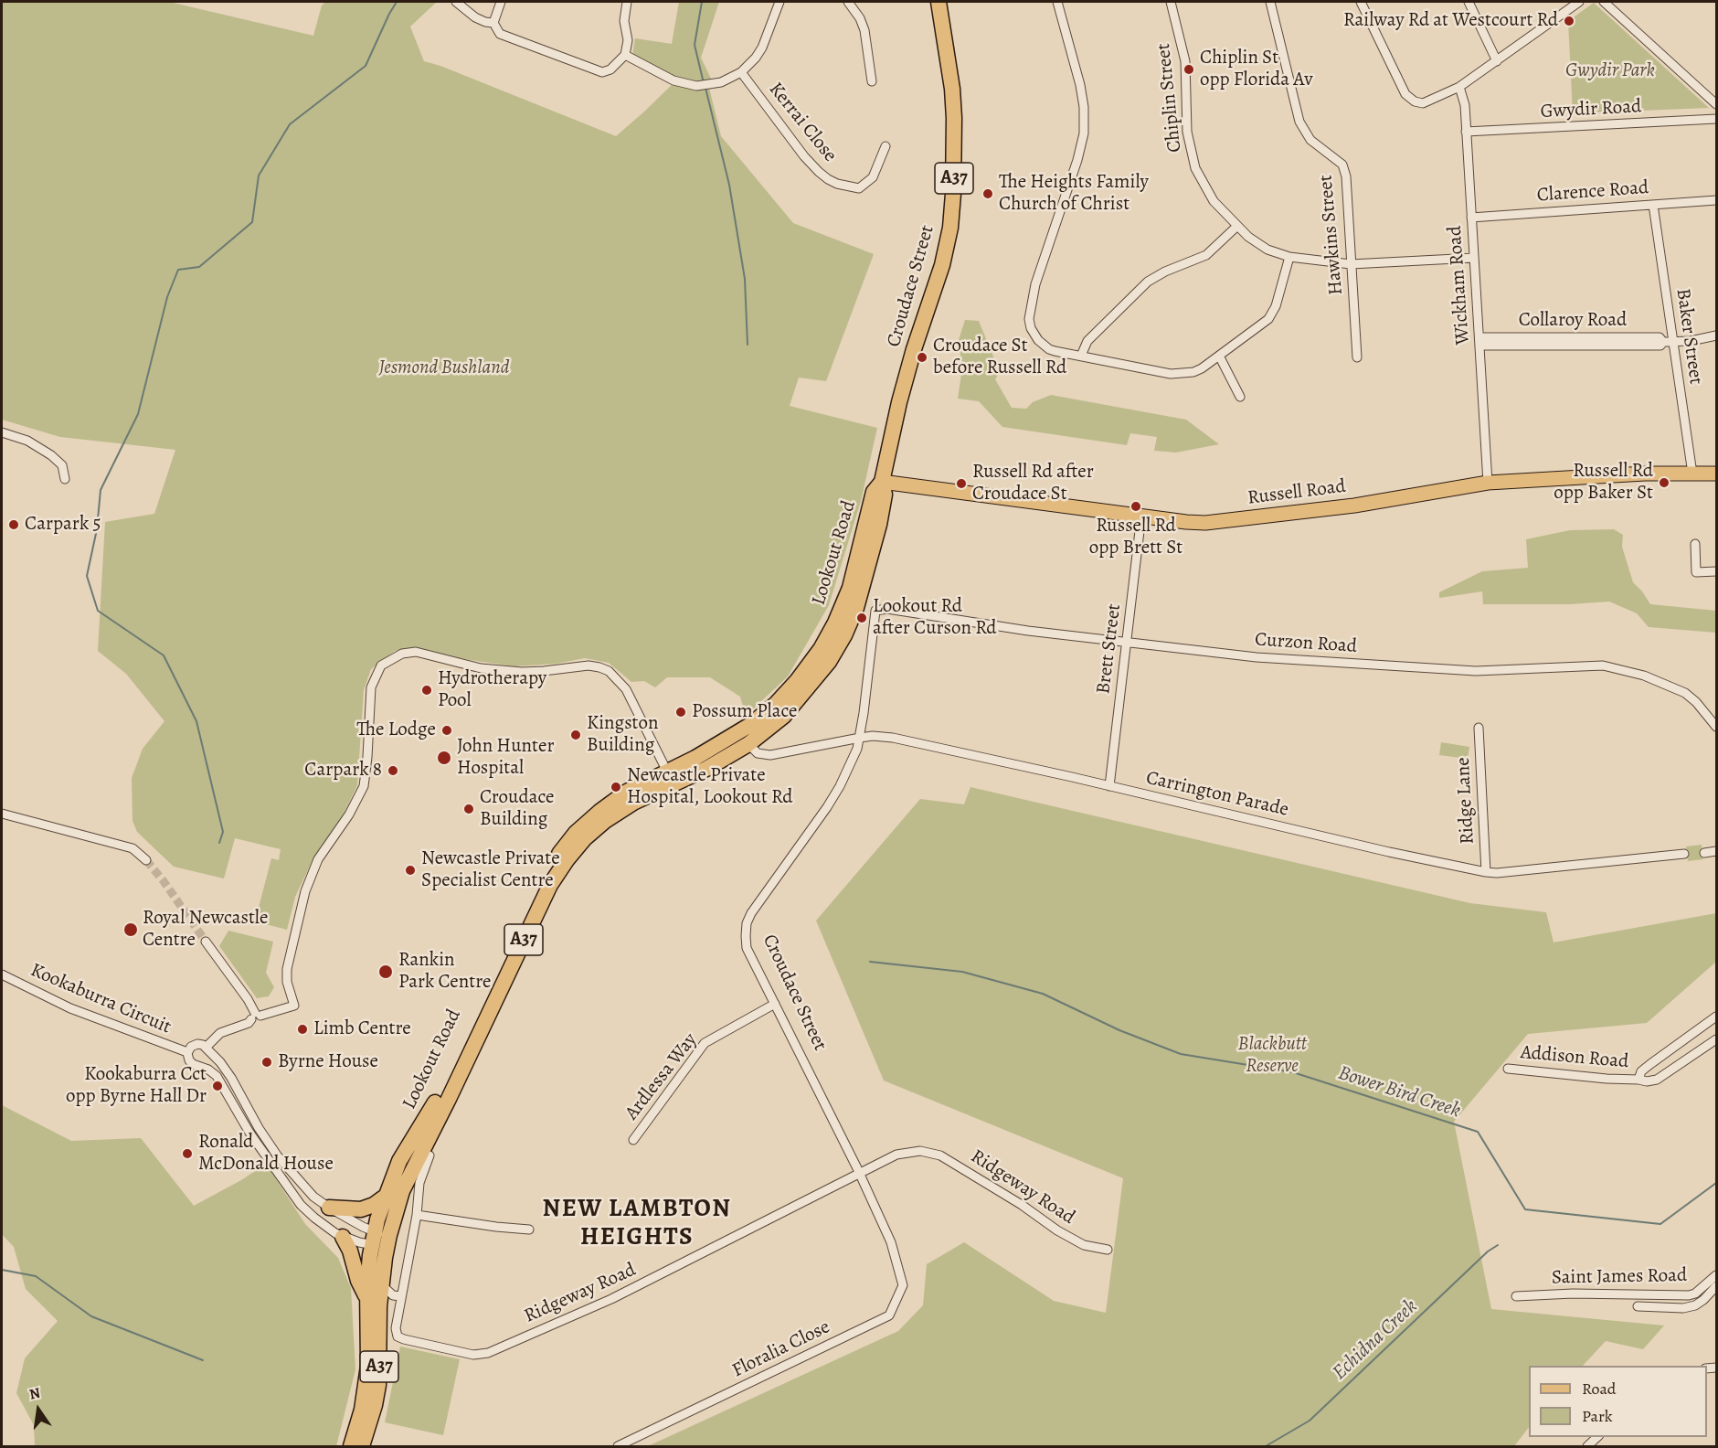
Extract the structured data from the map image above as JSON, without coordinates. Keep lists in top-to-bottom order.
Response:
{
  "streets": {
    "highway": ["A37", "Croudace Street", "Lookout Road"],
    "main road": ["Russell Road"],
    "street": [
      "Chiplin Street",
      "Gwydir Road",
      "Kerrai Close",
      "Clarence Road",
      "Hawkins Street",
      "Wickham Road",
      "Collaroy Road",
      "Baker Street",
      "Curzon Road",
      "Brett Street",
      "Carrington Parade",
      "Ridge Lane",
      "Kookaburra Circuit",
      "Addison Road",
      "Ardlessa Way",
      "Ridgeway Road",
      "Saint James Road",
      "Floralia Close"
    ]
  },
  "crossings": [
    ["Chiplin Street", "Hawkins Street"],
    ["Chiplin Street", "Wickham Road"],
    ["Gwydir Road", "Wickham Road"],
    ["Clarence Road", "Wickham Road"],
    ["Clarence Road", "Baker Street"],
    ["Wickham Road", "Collaroy Road"],
    ["Wickham Road", "Russell Road"],
    ["Croudace Street", "Russell Road"],
    ["Croudace Street", "Lookout Road"],
    ["Croudace Street", "Curzon Road"],
    ["Croudace Street", "Carrington Parade"],
    ["Croudace Street", "Ardlessa Way"],
    ["Croudace Street", "Ridgeway Road"],
    ["Croudace Street", "Floralia Close"],
    ["Collaroy Road", "Baker Street"],
    ["Baker Street", "Russell Road"],
    ["Russell Road", "Lookout Road"],
    ["Russell Road", "Brett Street"],
    ["Lookout Road", "Carrington Parade"],
    ["Curzon Road", "Brett Street"],
    ["Brett Street", "Carrington Parade"],
    ["Carrington Parade", "Ridge Lane"]
  ],
  "districts": ["NEW LAMBTON HEIGHTS"],
  "water": ["Bower Bird Creek", "Echidna Creek"],
  "parks": ["Gwydir Park", "Jesmond Bushland", "Blackbutt Reserve"],
  "places": [
    "Railway Rd at Westcourt Rd",
    "Chiplin St opp Florida Av",
    "The Heights Family Church of Christ",
    "Croudace St before Russell Rd",
    "Russell Rd opp Baker St",
    "Russell Rd after Croudace St",
    "Russell Rd opp Brett St",
    "Carpark 5",
    "Lookout Rd after Curson Rd",
    "Hydrotherapy Pool",
    "Possum Place",
    "The Lodge",
    "Kingston Building",
    "John Hunter Hospital",
    "Carpark 8",
    "Newcastle Private Hospital, Lookout Rd",
    "Croudace Building",
    "Newcastle Private Specialist Centre",
    "Royal Newcastle Centre",
    "Rankin Park Centre",
    "Limb Centre",
    "Byrne House",
    "Kookaburra Cct opp Byrne Hall Dr",
    "Ronald McDonald House"
  ],
  "legend": ["Road", "Park"],
  "north": "top"
}
